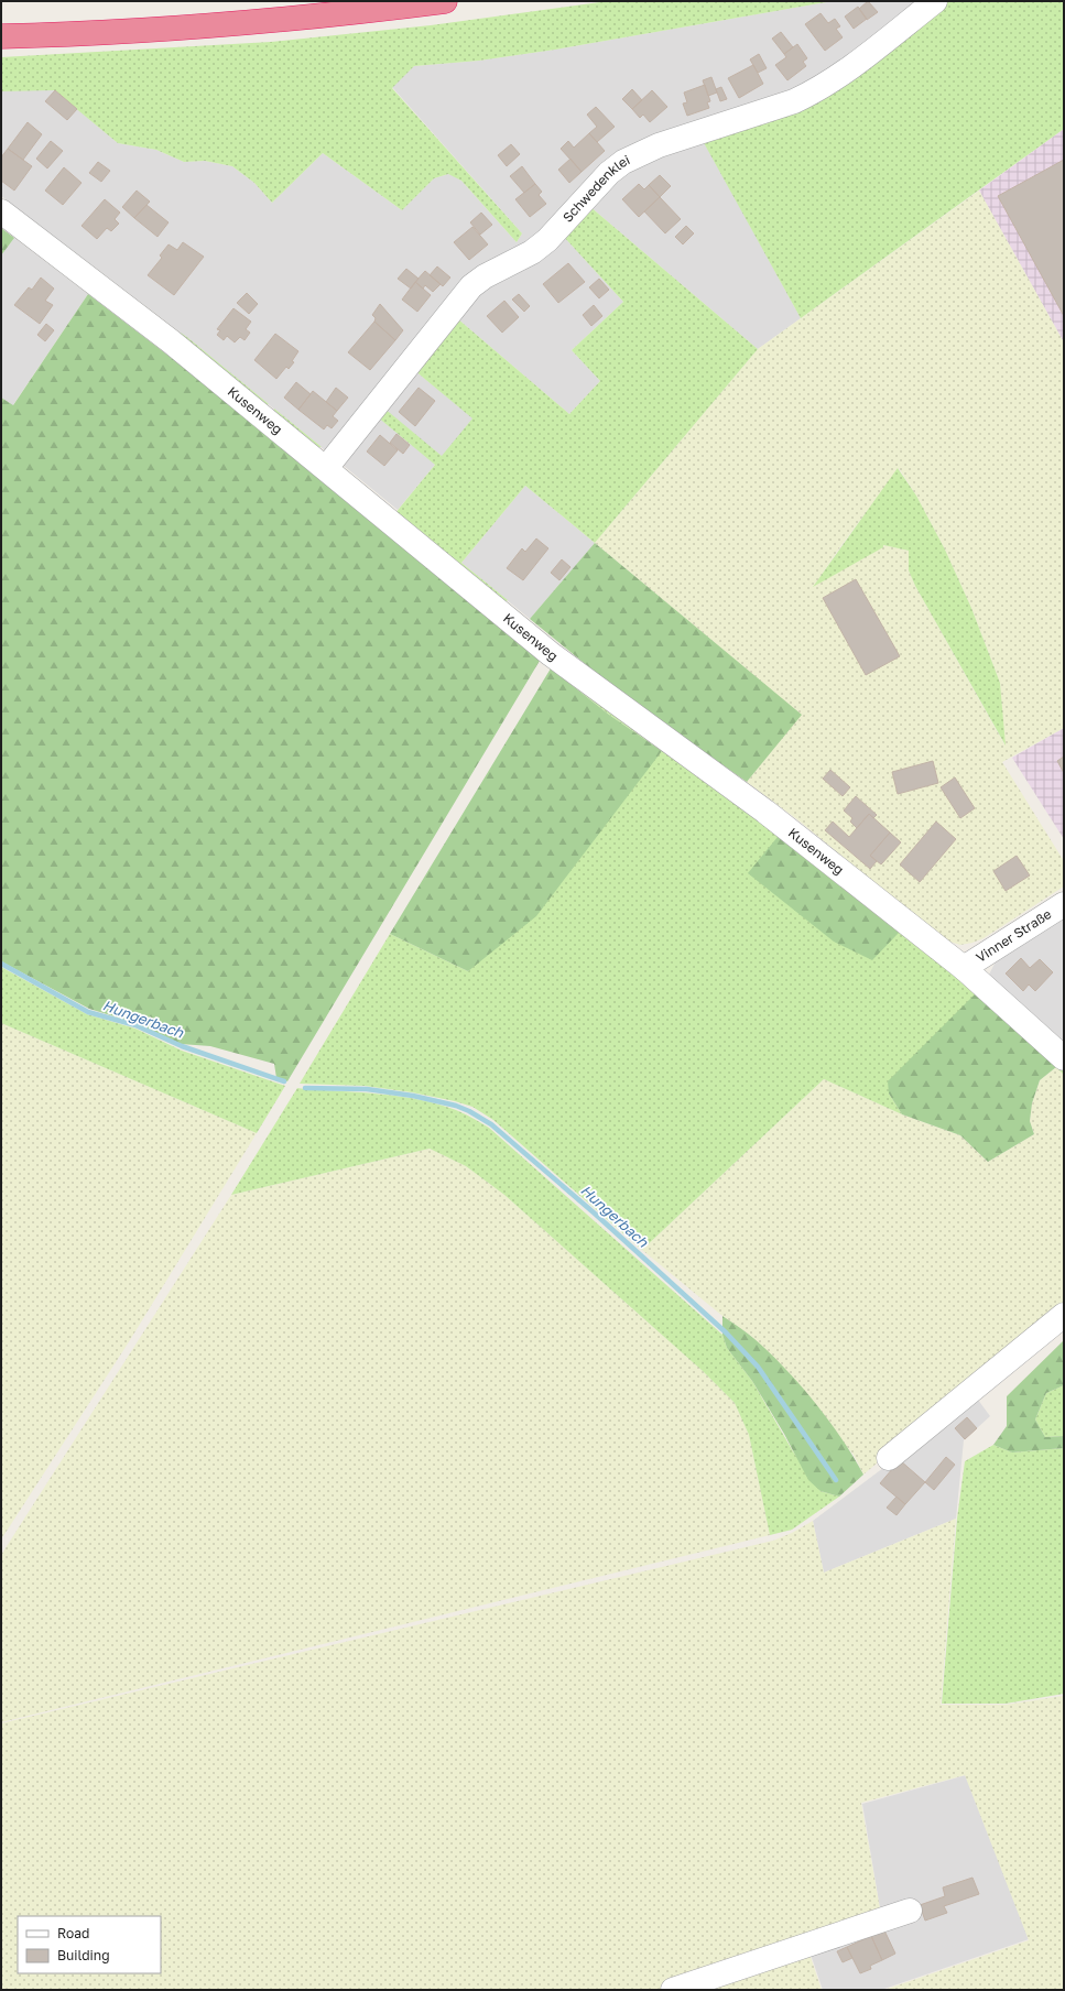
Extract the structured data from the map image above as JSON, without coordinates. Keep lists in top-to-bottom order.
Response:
{
  "streets": {
    "street": ["Schwedenklei", "Kusenweg", "Vinner Straße"]
  },
  "crossings": [
    ["Schwedenklei", "Kusenweg"],
    ["Kusenweg", "Vinner Straße"]
  ],
  "water": ["Hungerbach"],
  "legend": ["Road", "Building"]
}
